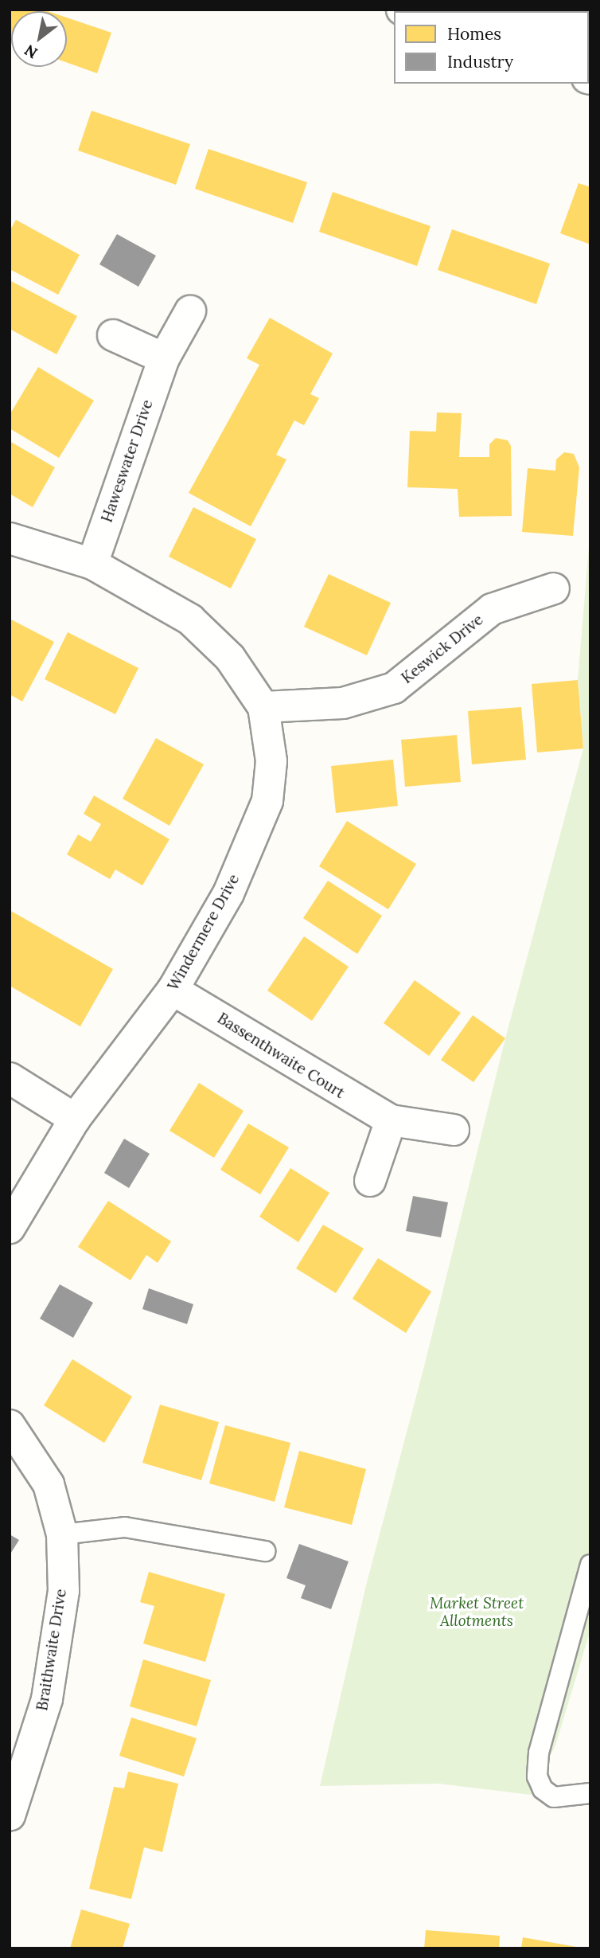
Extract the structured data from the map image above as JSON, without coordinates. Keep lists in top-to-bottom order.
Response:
{
  "streets": {
    "street": [
      "Haweswater Drive",
      "Keswick Drive",
      "Windermere Drive",
      "Bassenthwaite Court",
      "Braithwaite Drive"
    ]
  },
  "crossings": [
    ["Haweswater Drive", "Windermere Drive"],
    ["Keswick Drive", "Windermere Drive"],
    ["Windermere Drive", "Bassenthwaite Court"]
  ],
  "parks": ["Market Street Allotments"],
  "legend": ["Homes", "Industry"],
  "north": "bottom left"
}
